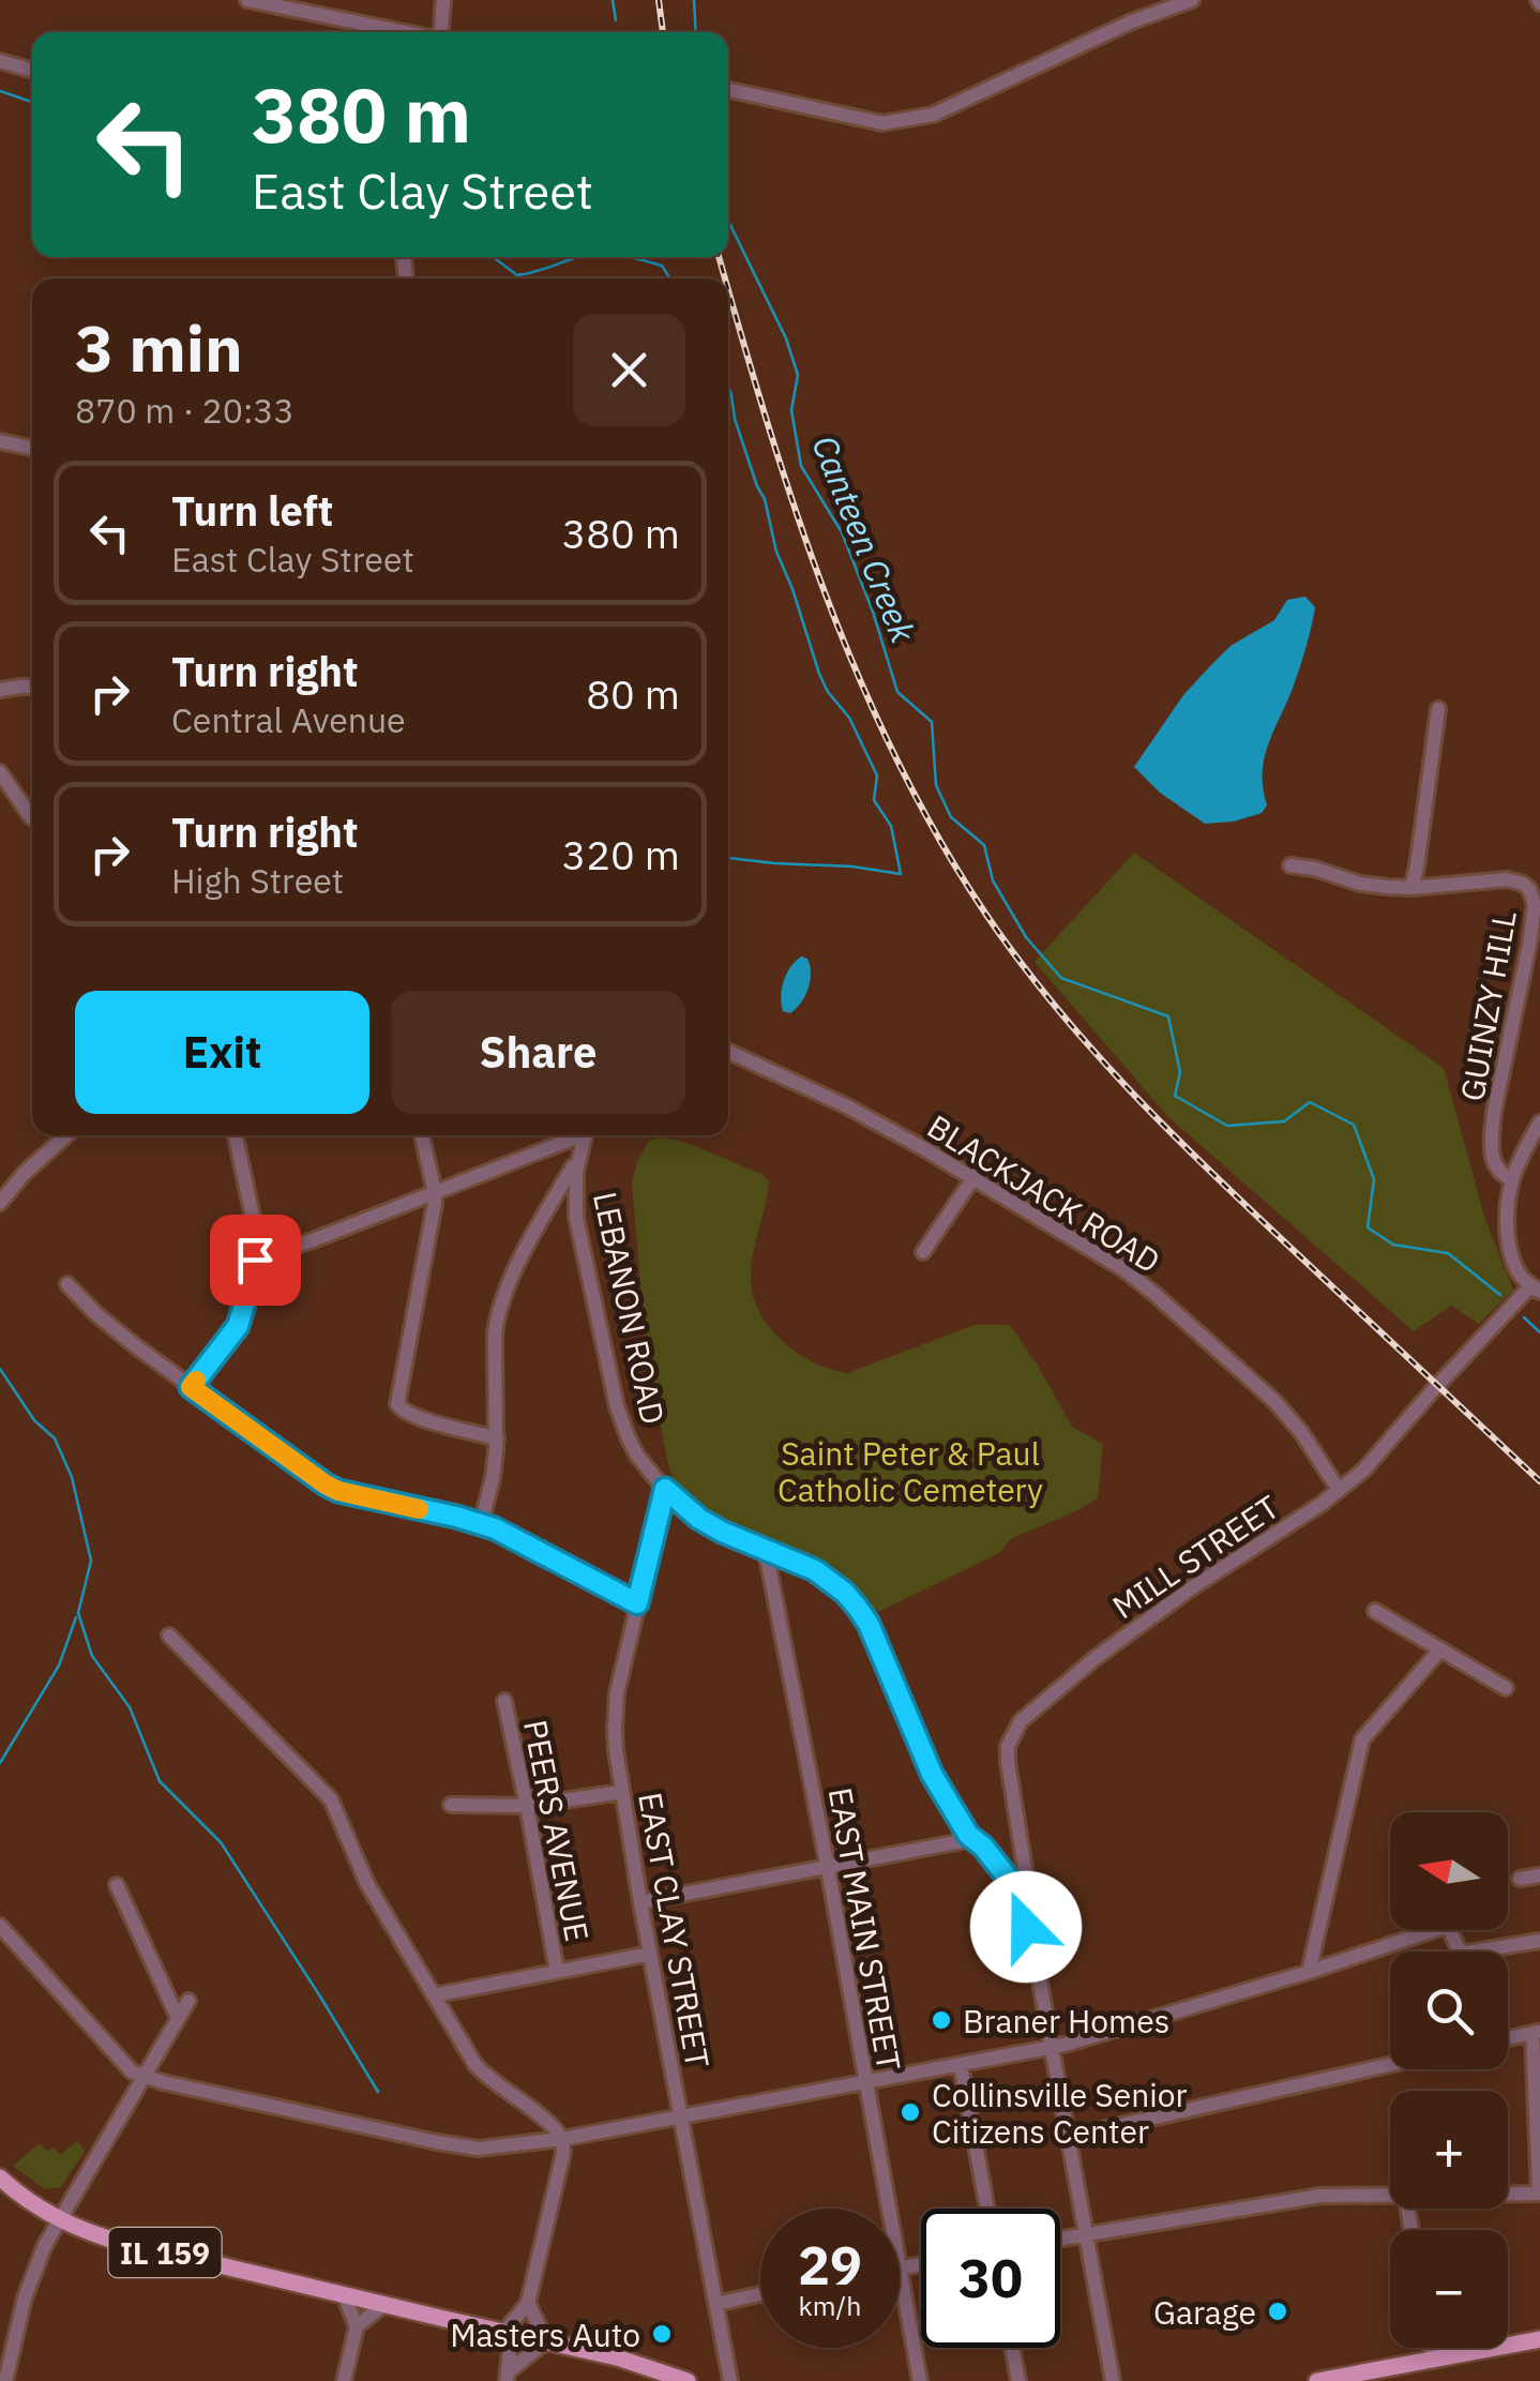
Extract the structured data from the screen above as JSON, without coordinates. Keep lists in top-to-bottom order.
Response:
{
  "streets": {
    "main road": ["IL 159"],
    "street": [
      "GUINZY HILL",
      "BLACKJACK ROAD",
      "LEBANON ROAD",
      "MILL STREET",
      "PEERS AVENUE",
      "EAST MAIN STREET",
      "EAST CLAY STREET"
    ]
  },
  "crossings": [
    ["BLACKJACK ROAD", "MILL STREET"],
    ["LEBANON ROAD", "MILL STREET"],
    ["LEBANON ROAD", "EAST MAIN STREET"],
    ["LEBANON ROAD", "EAST CLAY STREET"]
  ],
  "water": ["Canteen Creek"],
  "parks": ["Saint Peter & Paul Catholic Cemetery"],
  "places": [
    "Braner Homes",
    "Collinsville Senior Citizens Center",
    "Garage",
    "Masters Auto"
  ],
  "north": "left",
  "page": {
    "turn": ["380 m", "East Clay Street"],
    "heading": ["3 min", "870 m · 20:33"],
    "list": [
      {
        "name": "Turn left",
        "note": "East Clay Street",
        "value": "380 m"
      },
      {
        "name": "Turn right",
        "note": "Central Avenue",
        "value": "80 m"
      },
      {
        "name": "Turn right",
        "note": "High Street",
        "value": "320 m"
      }
    ],
    "buttons": ["Exit", "Share"],
    "map_buttons": ["+", "−"],
    "speed": "29 km/h",
    "limit": "30"
  }
}
